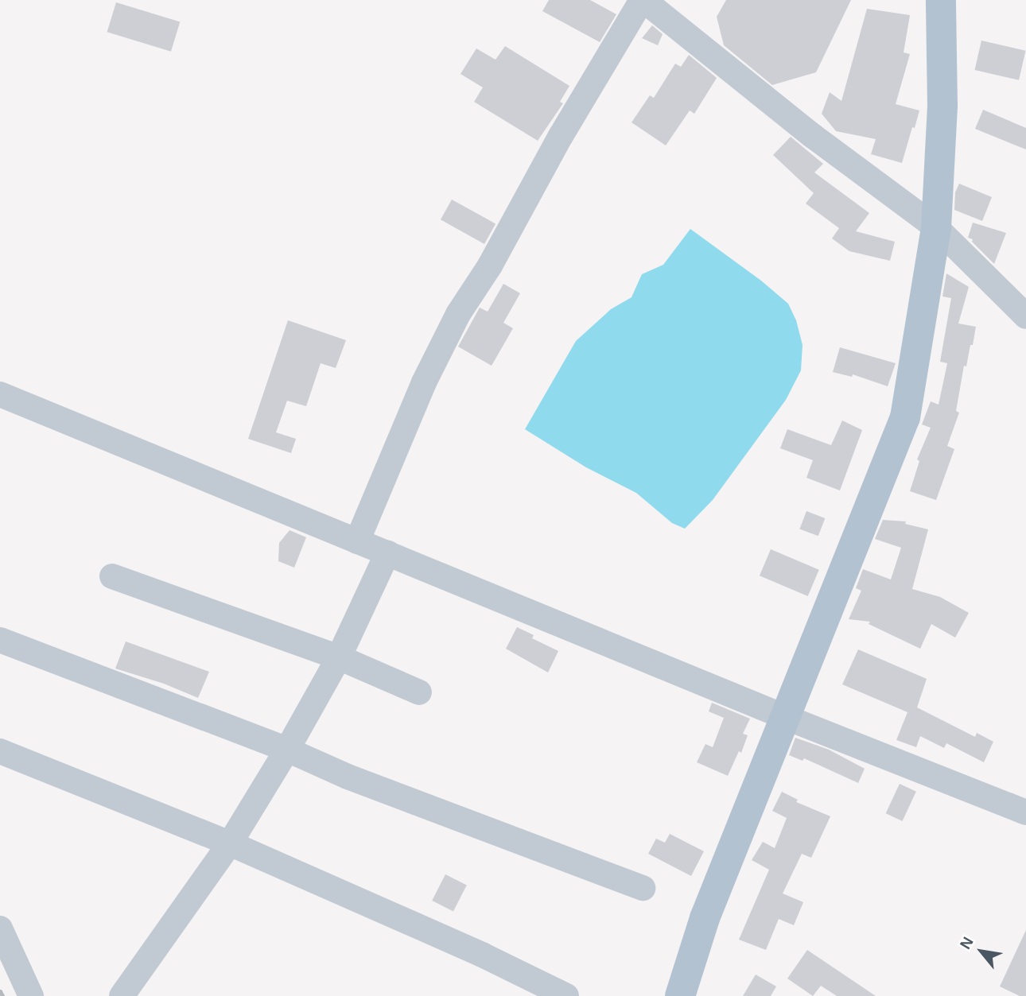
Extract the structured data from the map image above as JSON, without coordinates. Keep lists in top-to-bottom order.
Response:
{
  "north": "top left"
}
